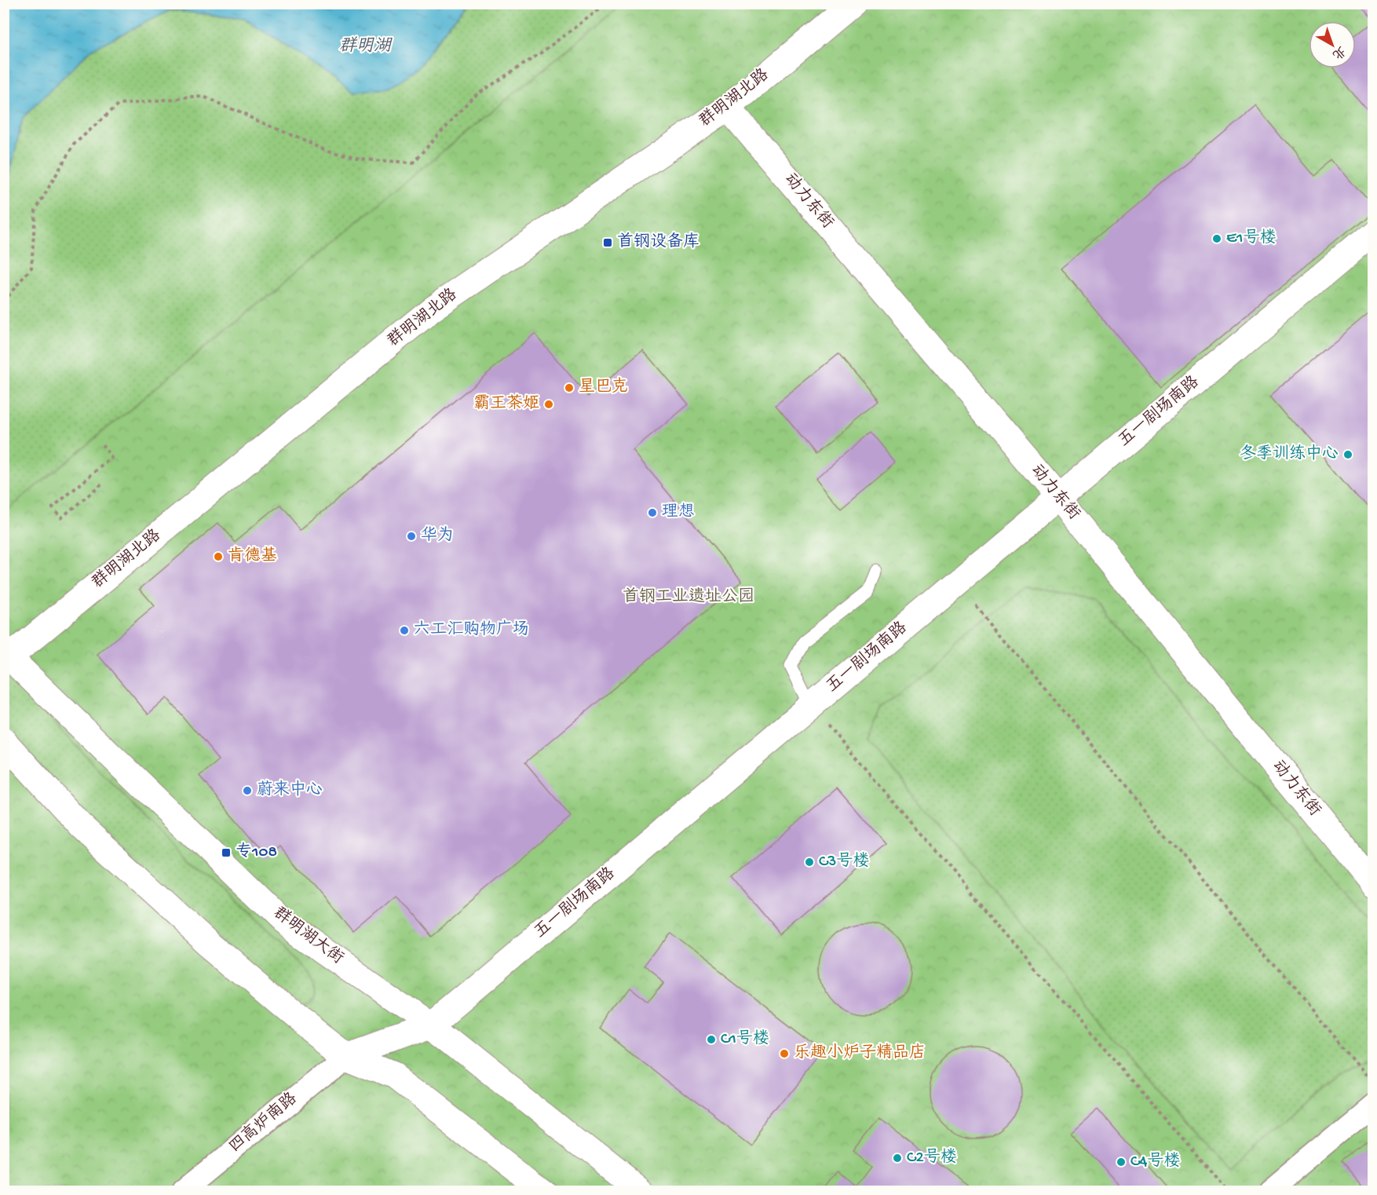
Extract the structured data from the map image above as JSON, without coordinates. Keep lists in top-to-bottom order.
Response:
{
  "streets": {
    "street": [
      "群明湖北路",
      "动力东街",
      "五一剧场南路",
      "群明湖大街",
      "四高炉南路"
    ]
  },
  "crossings": [
    ["群明湖北路", "动力东街"],
    ["群明湖北路", "群明湖大街"],
    ["动力东街", "五一剧场南路"],
    ["五一剧场南路", "群明湖大街"],
    ["五一剧场南路", "四高炉南路"]
  ],
  "water": ["群明湖"],
  "parks": ["首钢工业遗址公园"],
  "places": {
    "other": [
      "E1号楼",
      "星巴克",
      "霸王茶姬",
      "冬季训练中心",
      "理想",
      "华为",
      "肯德基",
      "六工汇购物广场",
      "蔚来中心",
      "C3号楼",
      "C1号楼",
      "乐趣小炉子精品店",
      "C2号楼",
      "C4号楼"
    ],
    "transit": ["首钢设备库", "专108"]
  },
  "north": "bottom right"
}
